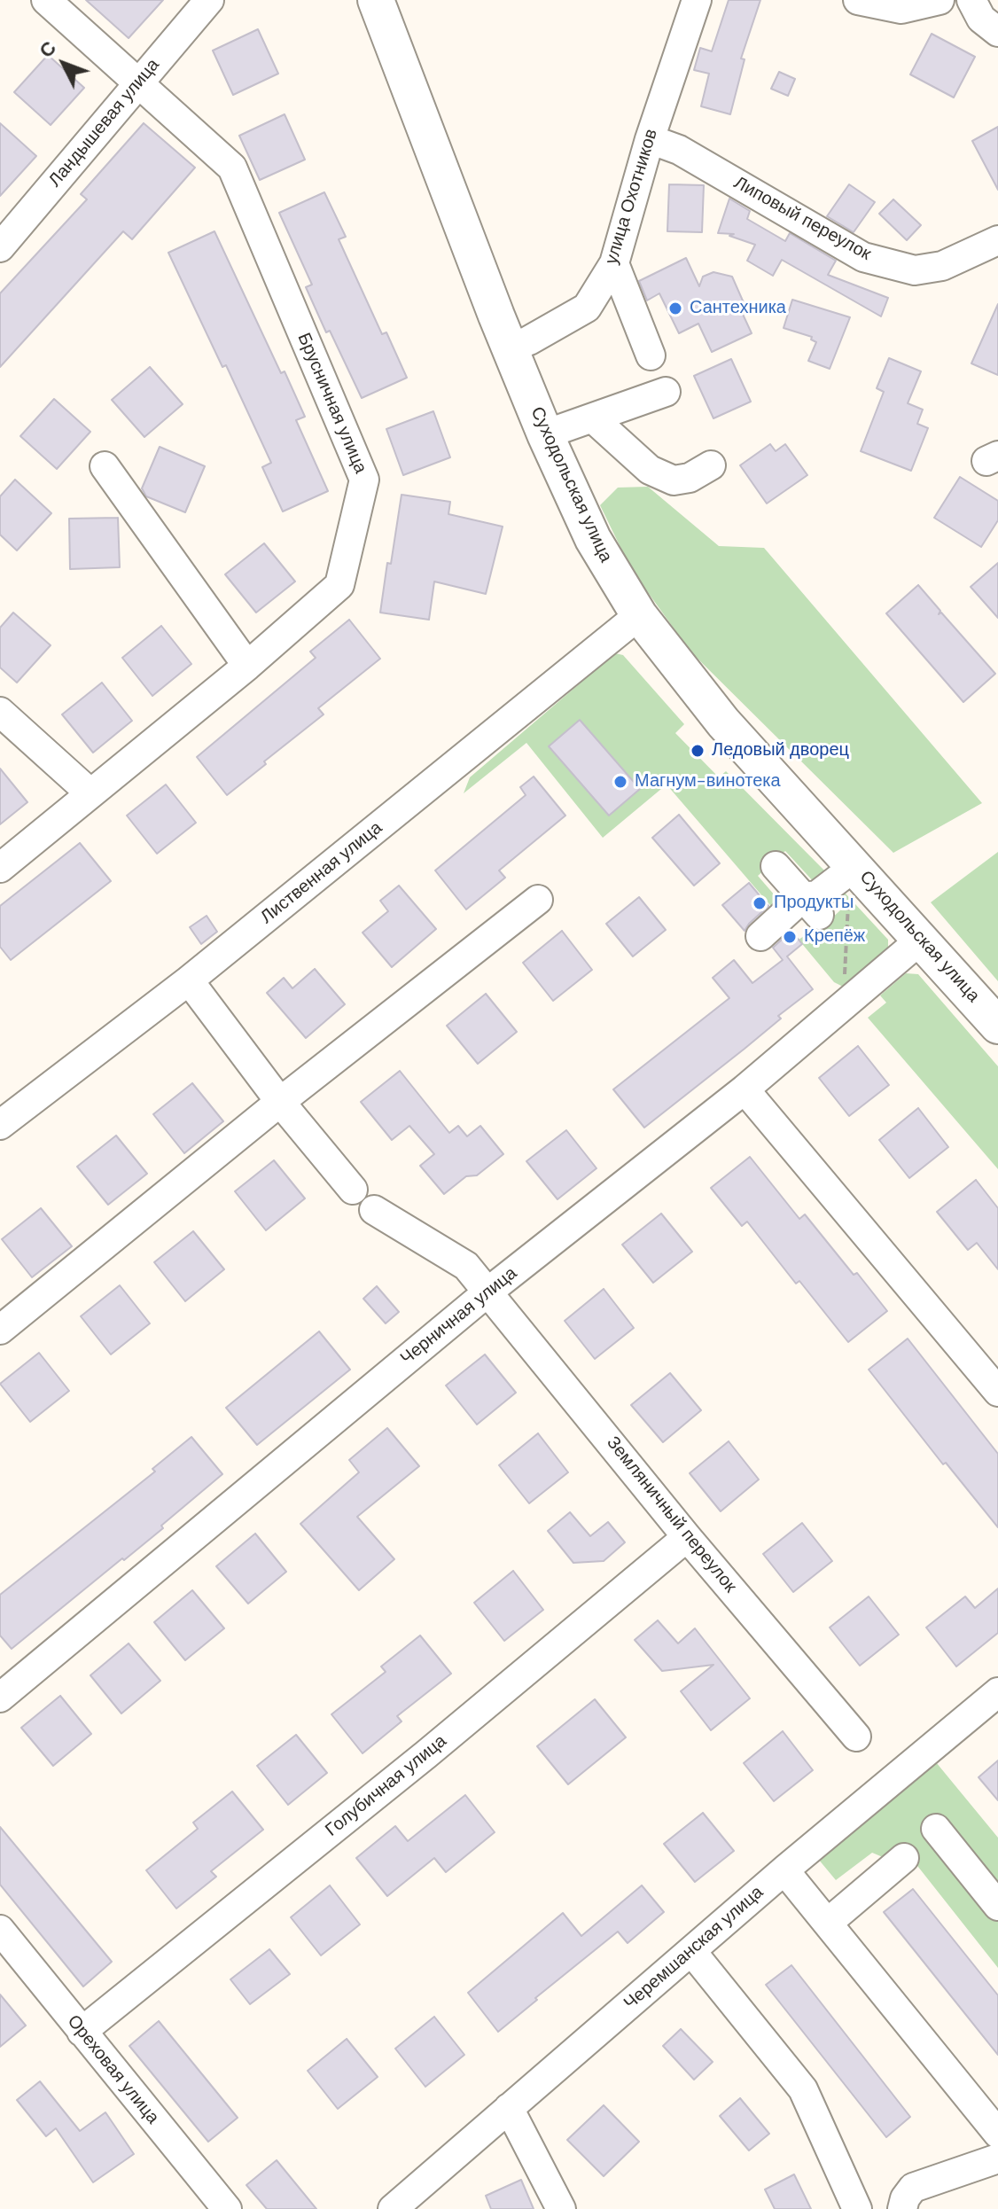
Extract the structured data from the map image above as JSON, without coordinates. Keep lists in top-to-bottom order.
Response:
{
  "streets": {
    "main road": ["Суходольская улица"],
    "street": [
      "Ландышевая улица",
      "улица Охотников",
      "Липовый переулок",
      "Брусничная улица",
      "Лиственная улица",
      "Черничная улица",
      "Земляничный переулок",
      "Голубичная улица",
      "Черемшанская улица",
      "Ореховая улица"
    ]
  },
  "crossings": [
    ["Ландышевая улица", "Брусничная улица"],
    ["улица Охотников", "Липовый переулок"],
    ["улица Охотников", "Суходольская улица"],
    ["Суходольская улица", "Лиственная улица"],
    ["Суходольская улица", "Черничная улица"],
    ["Черничная улица", "Земляничный переулок"],
    ["Земляничный переулок", "Голубичная улица"],
    ["Голубичная улица", "Ореховая улица"]
  ],
  "places": [
    "Сантехника",
    "Ледовый дворец",
    "Магнум-винотека",
    "Продукты",
    "Крепёж"
  ],
  "north": "top left"
}
